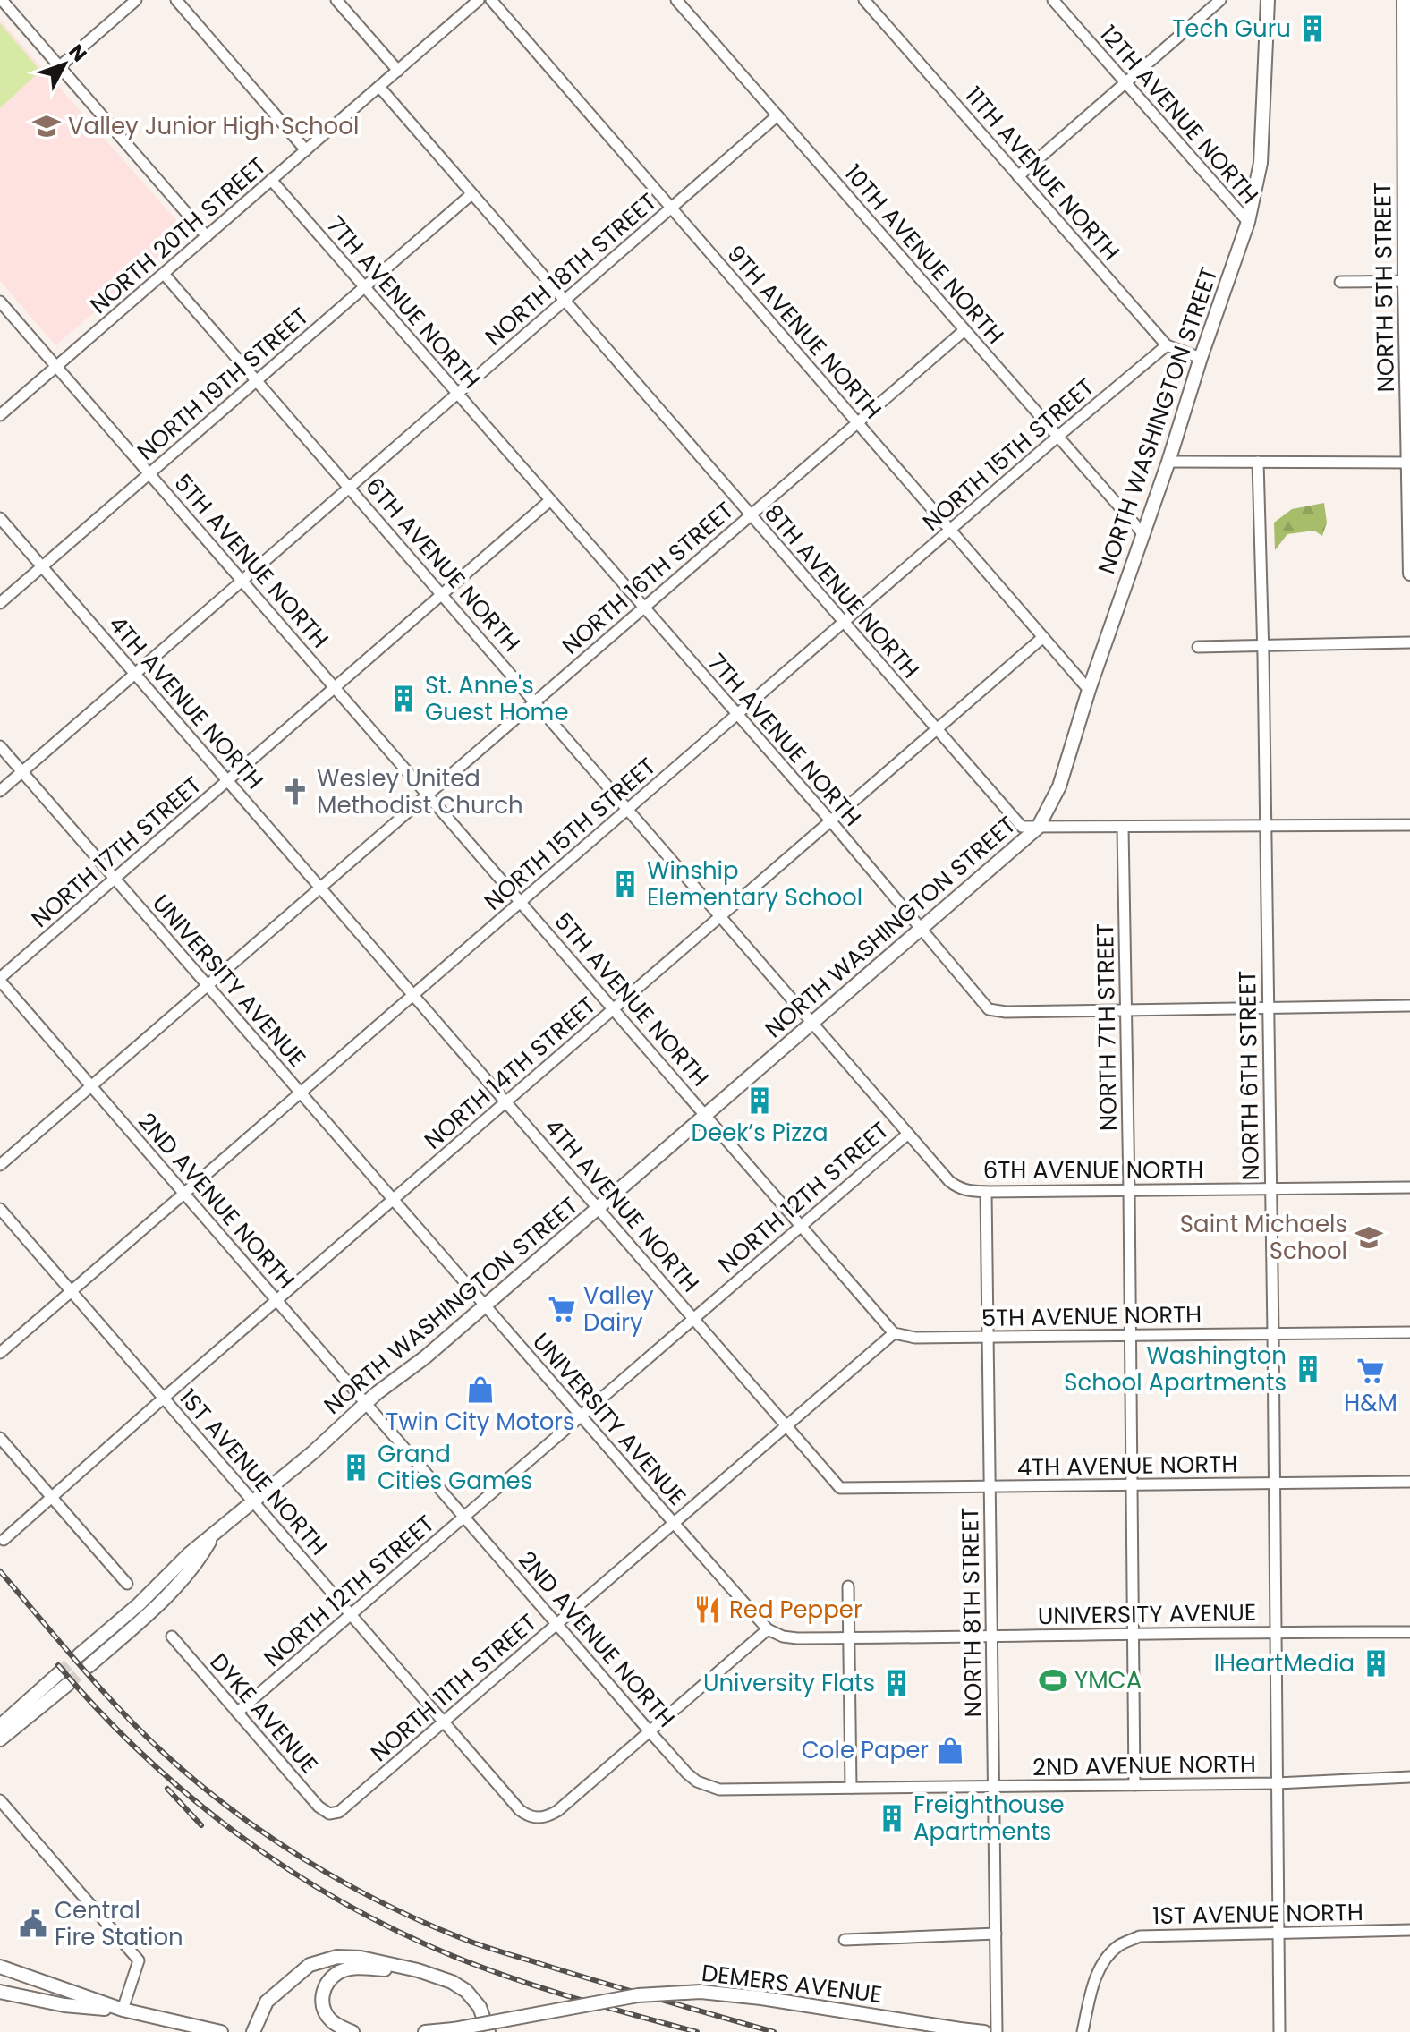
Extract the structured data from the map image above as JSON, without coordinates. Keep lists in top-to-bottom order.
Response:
{
  "streets": {
    "main road": ["NORTH 5TH STREET", "NORTH WASHINGTON STREET", "DEMERS AVENUE"],
    "street": [
      "12TH AVENUE NORTH",
      "11TH AVENUE NORTH",
      "NORTH 20TH STREET",
      "10TH AVENUE NORTH",
      "NORTH 18TH STREET",
      "7TH AVENUE NORTH",
      "9TH AVENUE NORTH",
      "NORTH 19TH STREET",
      "NORTH 15TH STREET",
      "5TH AVENUE NORTH",
      "6TH AVENUE NORTH",
      "NORTH 16TH STREET",
      "8TH AVENUE NORTH",
      "4TH AVENUE NORTH",
      "NORTH 17TH STREET",
      "UNIVERSITY AVENUE",
      "NORTH 7TH STREET",
      "NORTH 14TH STREET",
      "NORTH 6TH STREET",
      "NORTH 12TH STREET",
      "2ND AVENUE NORTH",
      "1ST AVENUE NORTH",
      "NORTH 8TH STREET",
      "NORTH 11TH STREET",
      "DYKE AVENUE"
    ]
  },
  "crossings": [
    ["12TH AVENUE NORTH", "NORTH WASHINGTON STREET"],
    ["11TH AVENUE NORTH", "NORTH WASHINGTON STREET"],
    ["11TH AVENUE NORTH", "NORTH 15TH STREET"],
    ["NORTH 20TH STREET", "7TH AVENUE NORTH"],
    ["NORTH 20TH STREET", "5TH AVENUE NORTH"],
    ["NORTH 20TH STREET", "6TH AVENUE NORTH"],
    ["NORTH 20TH STREET", "8TH AVENUE NORTH"],
    ["10TH AVENUE NORTH", "NORTH 18TH STREET"],
    ["10TH AVENUE NORTH", "NORTH WASHINGTON STREET"],
    ["10TH AVENUE NORTH", "NORTH 15TH STREET"],
    ["10TH AVENUE NORTH", "NORTH 16TH STREET"],
    ["NORTH 18TH STREET", "7TH AVENUE NORTH"],
    ["NORTH 18TH STREET", "9TH AVENUE NORTH"],
    ["NORTH 18TH STREET", "5TH AVENUE NORTH"],
    ["NORTH 18TH STREET", "6TH AVENUE NORTH"],
    ["NORTH 18TH STREET", "8TH AVENUE NORTH"],
    ["NORTH 18TH STREET", "4TH AVENUE NORTH"],
    ["NORTH 18TH STREET", "UNIVERSITY AVENUE"],
    ["7TH AVENUE NORTH", "NORTH 19TH STREET"],
    ["7TH AVENUE NORTH", "NORTH WASHINGTON STREET"],
    ["7TH AVENUE NORTH", "NORTH 15TH STREET"],
    ["7TH AVENUE NORTH", "NORTH 16TH STREET"],
    ["7TH AVENUE NORTH", "NORTH 17TH STREET"],
    ["7TH AVENUE NORTH", "NORTH 7TH STREET"],
    ["7TH AVENUE NORTH", "NORTH 14TH STREET"],
    ["7TH AVENUE NORTH", "NORTH 6TH STREET"],
    ["9TH AVENUE NORTH", "NORTH WASHINGTON STREET"],
    ["9TH AVENUE NORTH", "NORTH 15TH STREET"],
    ["9TH AVENUE NORTH", "NORTH 16TH STREET"],
    ["9TH AVENUE NORTH", "NORTH 14TH STREET"],
    ["NORTH 19TH STREET", "5TH AVENUE NORTH"],
    ["NORTH 19TH STREET", "6TH AVENUE NORTH"],
    ["NORTH 19TH STREET", "8TH AVENUE NORTH"],
    ["NORTH 19TH STREET", "4TH AVENUE NORTH"],
    ["NORTH WASHINGTON STREET", "5TH AVENUE NORTH"],
    ["NORTH WASHINGTON STREET", "6TH AVENUE NORTH"],
    ["NORTH WASHINGTON STREET", "8TH AVENUE NORTH"],
    ["NORTH WASHINGTON STREET", "4TH AVENUE NORTH"],
    ["NORTH WASHINGTON STREET", "UNIVERSITY AVENUE"],
    ["NORTH WASHINGTON STREET", "2ND AVENUE NORTH"],
    ["NORTH WASHINGTON STREET", "1ST AVENUE NORTH"],
    ["NORTH 15TH STREET", "5TH AVENUE NORTH"],
    ["NORTH 15TH STREET", "6TH AVENUE NORTH"],
    ["NORTH 15TH STREET", "8TH AVENUE NORTH"],
    ["NORTH 15TH STREET", "4TH AVENUE NORTH"],
    ["NORTH 15TH STREET", "UNIVERSITY AVENUE"],
    ["NORTH 15TH STREET", "2ND AVENUE NORTH"],
    ["NORTH 15TH STREET", "1ST AVENUE NORTH"],
    ["5TH AVENUE NORTH", "NORTH 16TH STREET"],
    ["5TH AVENUE NORTH", "NORTH 17TH STREET"],
    ["5TH AVENUE NORTH", "NORTH 7TH STREET"],
    ["5TH AVENUE NORTH", "NORTH 14TH STREET"],
    ["5TH AVENUE NORTH", "NORTH 6TH STREET"],
    ["5TH AVENUE NORTH", "NORTH 12TH STREET"],
    ["5TH AVENUE NORTH", "NORTH 8TH STREET"],
    ["5TH AVENUE NORTH", "NORTH 11TH STREET"],
    ["6TH AVENUE NORTH", "NORTH 16TH STREET"],
    ["6TH AVENUE NORTH", "NORTH 17TH STREET"],
    ["6TH AVENUE NORTH", "NORTH 7TH STREET"],
    ["6TH AVENUE NORTH", "NORTH 14TH STREET"],
    ["6TH AVENUE NORTH", "NORTH 6TH STREET"],
    ["6TH AVENUE NORTH", "NORTH 12TH STREET"],
    ["6TH AVENUE NORTH", "NORTH 8TH STREET"],
    ["NORTH 16TH STREET", "8TH AVENUE NORTH"],
    ["NORTH 16TH STREET", "4TH AVENUE NORTH"],
    ["NORTH 16TH STREET", "UNIVERSITY AVENUE"],
    ["NORTH 16TH STREET", "2ND AVENUE NORTH"],
    ["8TH AVENUE NORTH", "NORTH 7TH STREET"],
    ["8TH AVENUE NORTH", "NORTH 14TH STREET"],
    ["8TH AVENUE NORTH", "NORTH 6TH STREET"],
    ["4TH AVENUE NORTH", "NORTH 17TH STREET"],
    ["4TH AVENUE NORTH", "NORTH 7TH STREET"],
    ["4TH AVENUE NORTH", "NORTH 14TH STREET"],
    ["4TH AVENUE NORTH", "NORTH 6TH STREET"],
    ["4TH AVENUE NORTH", "NORTH 12TH STREET"],
    ["4TH AVENUE NORTH", "NORTH 8TH STREET"],
    ["4TH AVENUE NORTH", "NORTH 11TH STREET"],
    ["NORTH 17TH STREET", "UNIVERSITY AVENUE"],
    ["NORTH 17TH STREET", "2ND AVENUE NORTH"],
    ["UNIVERSITY AVENUE", "NORTH 7TH STREET"],
    ["UNIVERSITY AVENUE", "NORTH 14TH STREET"],
    ["UNIVERSITY AVENUE", "NORTH 6TH STREET"],
    ["UNIVERSITY AVENUE", "NORTH 12TH STREET"],
    ["UNIVERSITY AVENUE", "NORTH 8TH STREET"],
    ["UNIVERSITY AVENUE", "NORTH 11TH STREET"],
    ["NORTH 7TH STREET", "2ND AVENUE NORTH"],
    ["NORTH 14TH STREET", "2ND AVENUE NORTH"],
    ["NORTH 14TH STREET", "1ST AVENUE NORTH"],
    ["NORTH 6TH STREET", "2ND AVENUE NORTH"],
    ["NORTH 6TH STREET", "1ST AVENUE NORTH"],
    ["NORTH 12TH STREET", "2ND AVENUE NORTH"],
    ["NORTH 12TH STREET", "1ST AVENUE NORTH"],
    ["NORTH 12TH STREET", "DYKE AVENUE"],
    ["2ND AVENUE NORTH", "1ST AVENUE NORTH"],
    ["2ND AVENUE NORTH", "NORTH 8TH STREET"],
    ["2ND AVENUE NORTH", "NORTH 11TH STREET"],
    ["1ST AVENUE NORTH", "NORTH 11TH STREET"],
    ["NORTH 11TH STREET", "DYKE AVENUE"]
  ],
  "places": {
    "building": [
      "Tech Guru",
      "St. Anne's Guest Home",
      "Winship Elementary School",
      "Deek’s Pizza",
      "Washington School Apartments",
      "Grand Cities Games",
      "IHeartMedia",
      "University Flats",
      "Freighthouse Apartments"
    ],
    "school or university": ["Valley Junior High School", "Saint Michaels School"],
    "church": ["Wesley United Methodist Church"],
    "supermarket": ["Valley Dairy", "H&M"],
    "shop": ["Twin City Motors", "Cole Paper"],
    "restaurant": ["Red Pepper"],
    "sports": ["YMCA"],
    "public building": ["Central Fire Station"]
  },
  "north": "top right"
}
